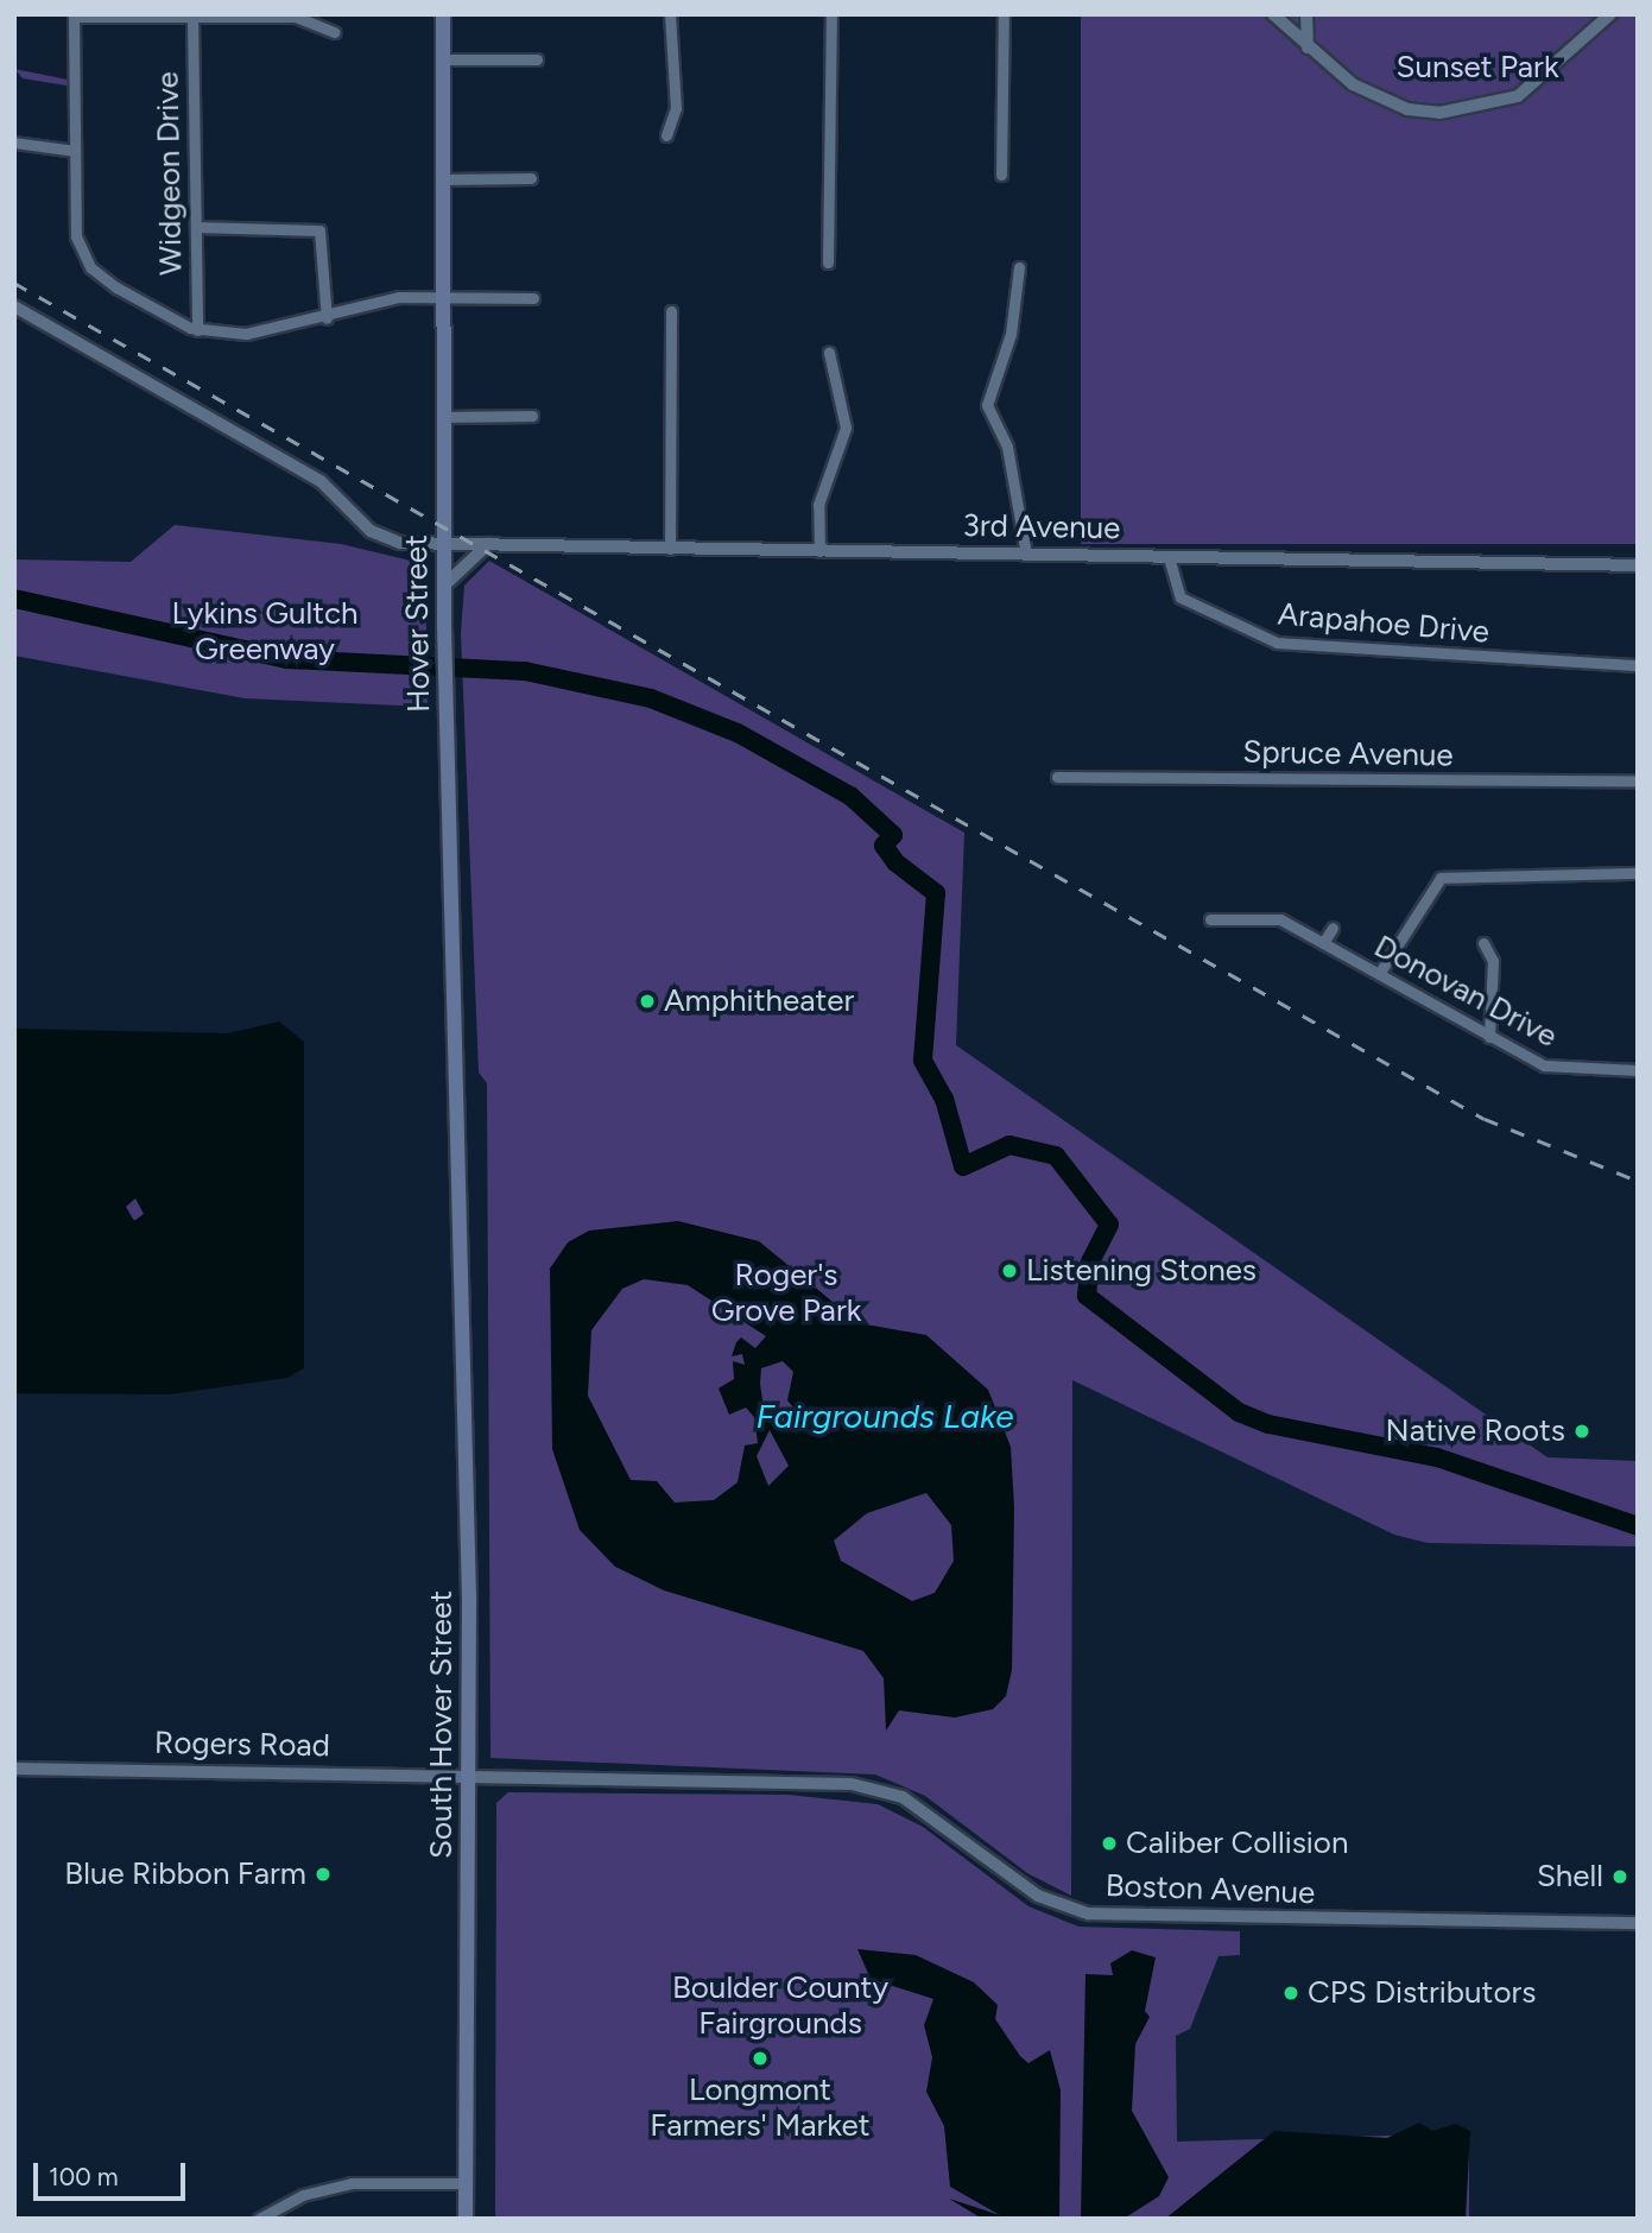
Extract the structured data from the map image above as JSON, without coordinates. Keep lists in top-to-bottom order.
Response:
{
  "streets": {
    "main road": ["Hover Street", "South Hover Street"],
    "street": [
      "Widgeon Drive",
      "3rd Avenue",
      "Arapahoe Drive",
      "Spruce Avenue",
      "Donovan Drive",
      "Rogers Road",
      "Boston Avenue"
    ]
  },
  "crossings": [
    ["3rd Avenue", "Hover Street"],
    ["3rd Avenue", "Arapahoe Drive"],
    ["Hover Street", "South Hover Street"],
    ["South Hover Street", "Rogers Road"],
    ["South Hover Street", "Boston Avenue"],
    ["Rogers Road", "Boston Avenue"]
  ],
  "water": ["Fairgrounds Lake"],
  "parks": [
    "Sunset Park",
    "Lykins Gultch Greenway",
    "Roger's Grove Park",
    "Boulder County Fairgrounds"
  ],
  "places": [
    "Amphitheater",
    "Listening Stones",
    "Native Roots",
    "Caliber Collision",
    "Blue Ribbon Farm",
    "Shell",
    "CPS Distributors",
    "Longmont Farmers' Market"
  ],
  "scale_bar": "100 m"
}
